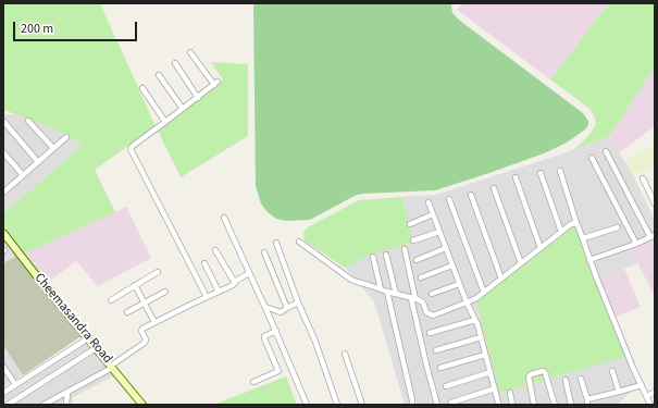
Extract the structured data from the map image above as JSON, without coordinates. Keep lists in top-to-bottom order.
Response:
{
  "streets": {
    "street": ["Cheemasandra Road"]
  },
  "scale_bar": "200 m"
}
